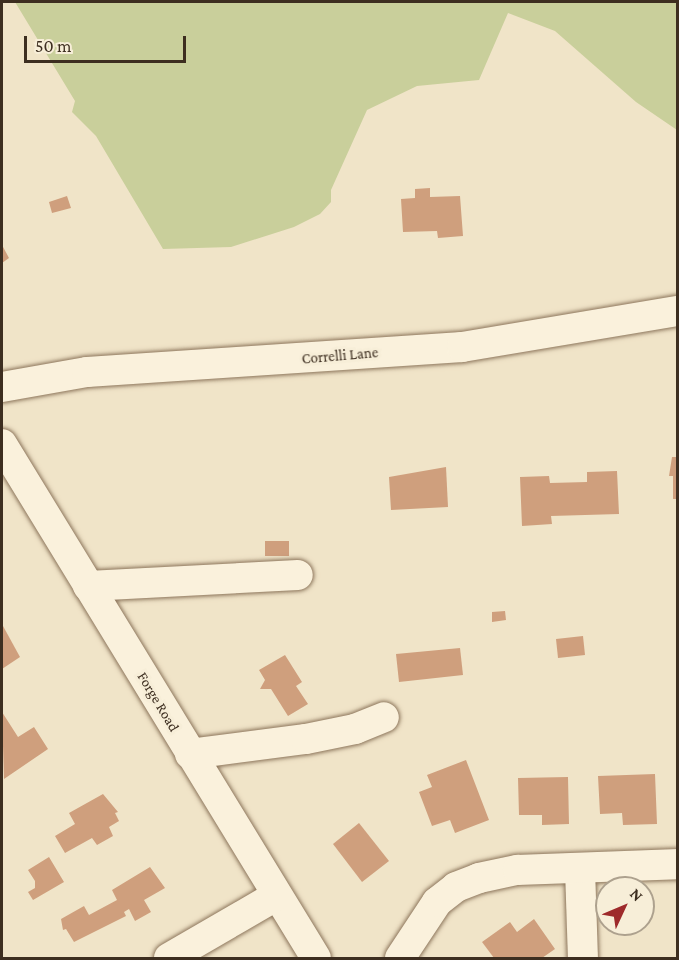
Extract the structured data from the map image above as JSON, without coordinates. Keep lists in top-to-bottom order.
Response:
{
  "streets": {
    "street": ["Correlli Lane", "Forge Road"]
  },
  "scale_bar": "50 m",
  "north": "top right"
}
